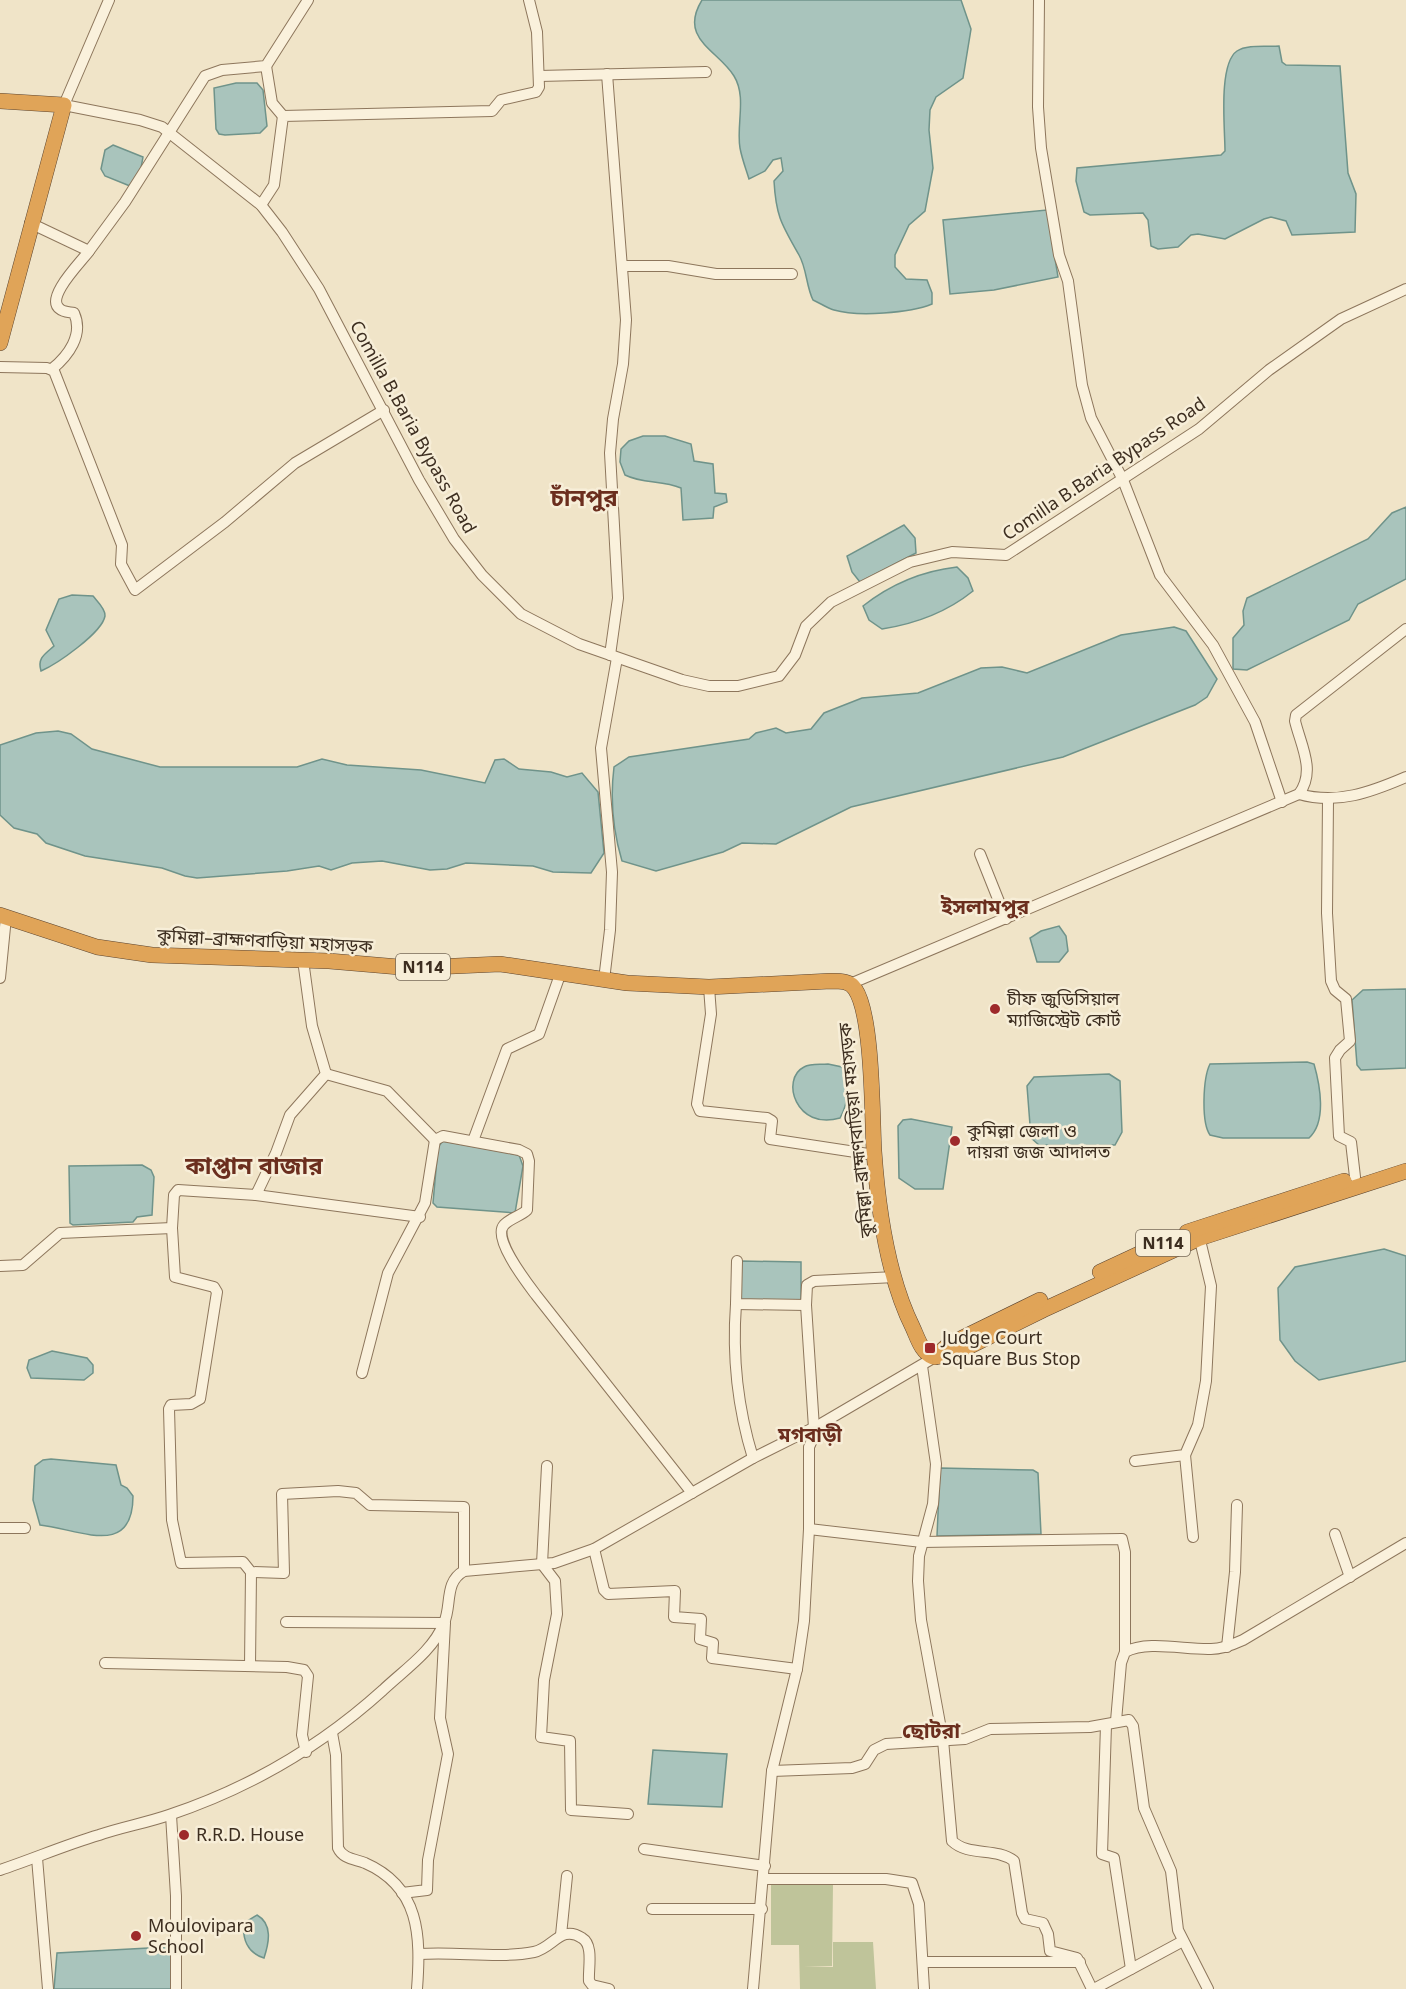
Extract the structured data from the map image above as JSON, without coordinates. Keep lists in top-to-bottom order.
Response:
{
  "streets": {
    "highway": ["কুমিল্লা–ব্রাহ্মণবাড়িয়া মহাসড়ক", "N114"],
    "street": ["Comilla B.Baria Bypass Road"]
  },
  "crossings": [
    ["কুমিল্লা–ব্রাহ্মণবাড়িয়া মহাসড়ক", "N114"]
  ],
  "districts": [
    "চাঁনপুর",
    "ইসলামপুর",
    "কাপ্তান বাজার",
    "মগবাড়ী",
    "ছোটরা"
  ],
  "places": {
    "other": [
      "চীফ জুডিসিয়াল ম্যাজিস্ট্রেট কোর্ট",
      "কুমিল্লা জেলা ও দায়রা জজ আদালত",
      "R.R.D. House",
      "Moulovipara School"
    ],
    "transit": ["Judge Court Square Bus Stop"]
  }
}
